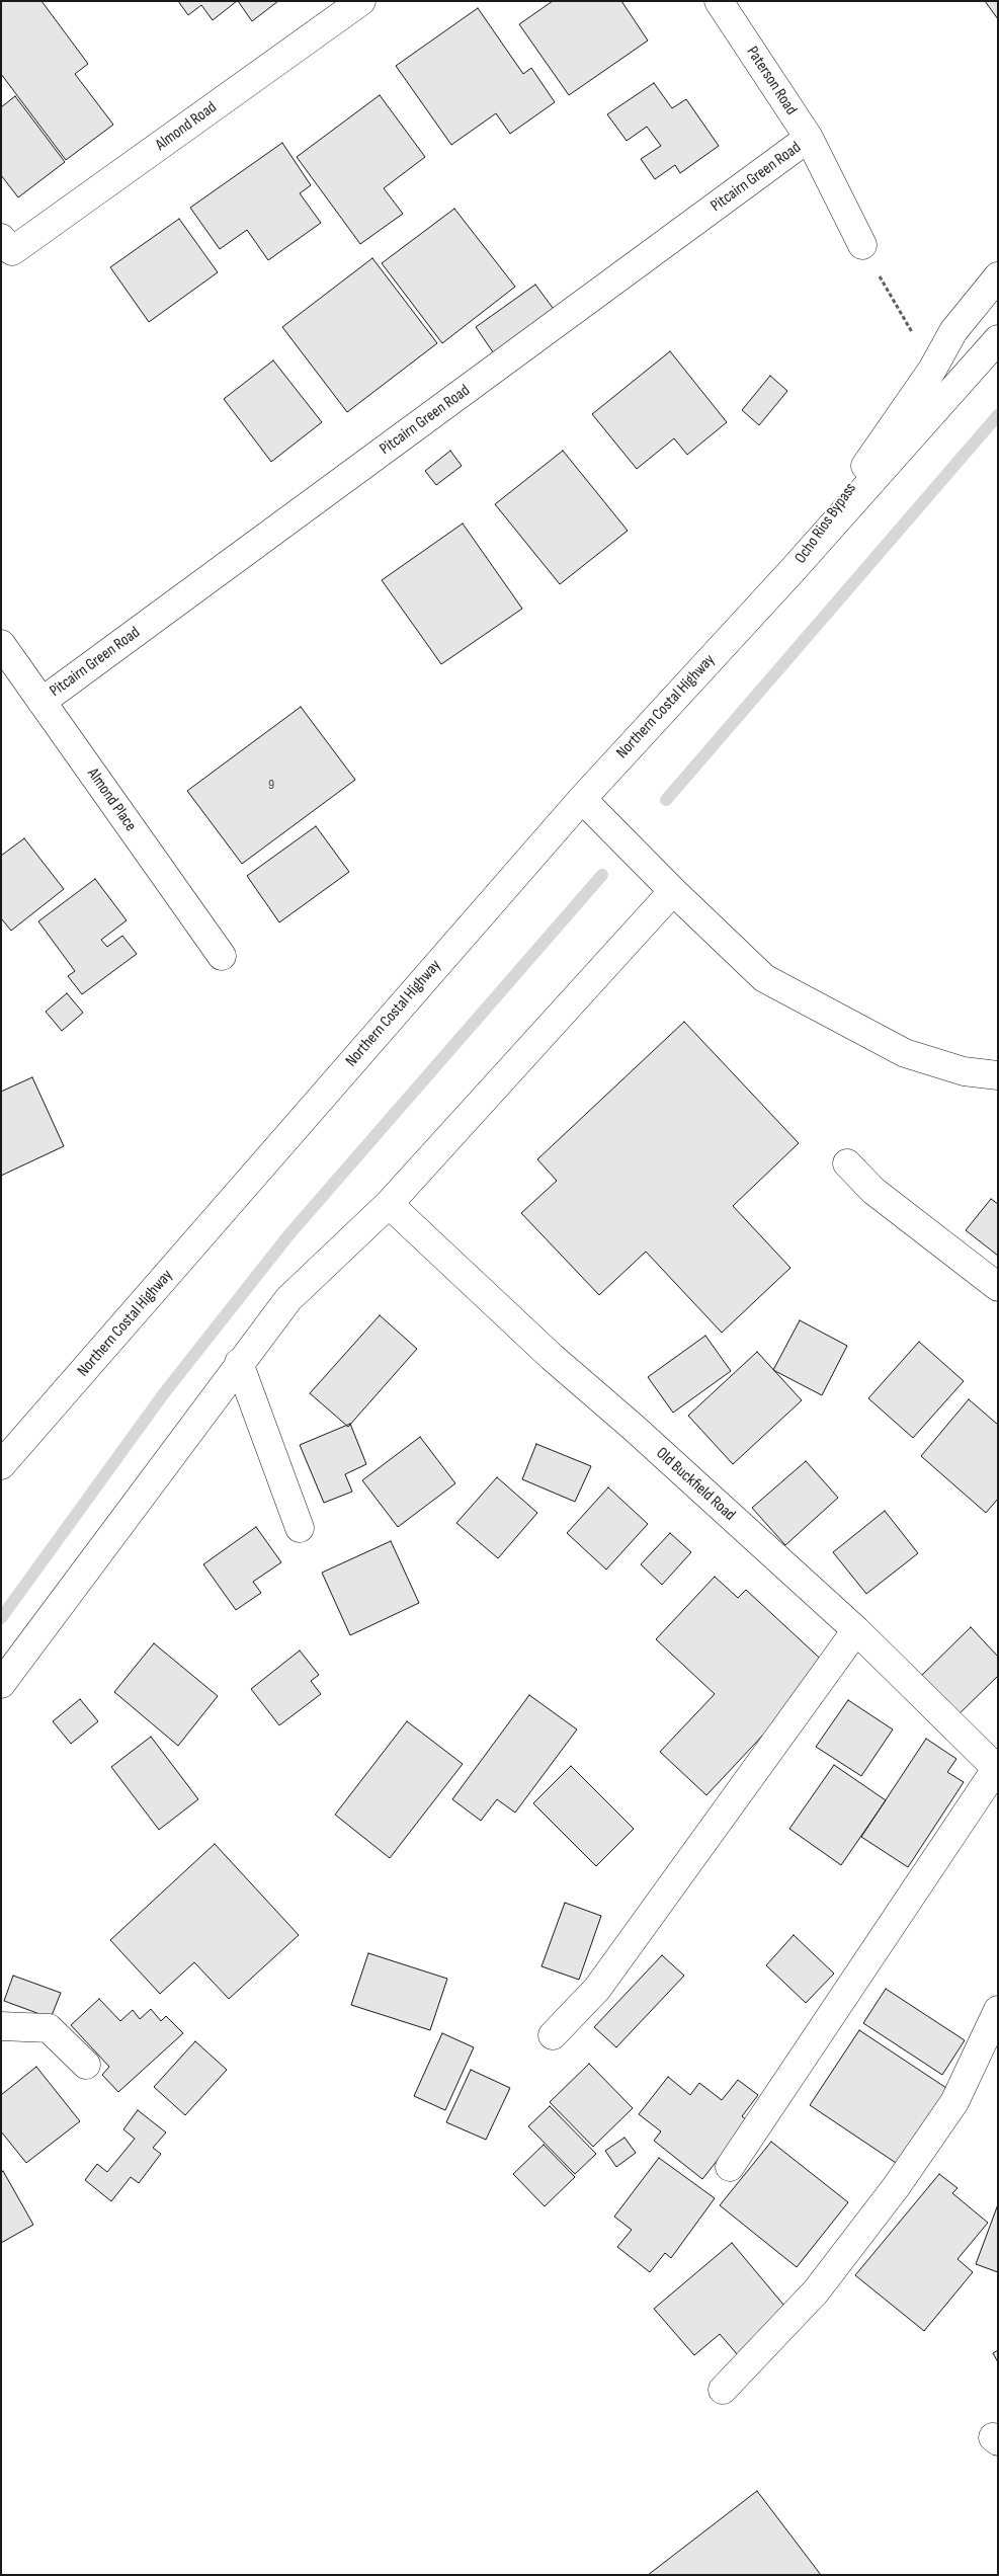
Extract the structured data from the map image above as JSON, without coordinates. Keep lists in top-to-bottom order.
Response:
{
  "streets": {
    "street": [
      "Paterson Road",
      "Almond Road",
      "Pitcairn Green Road",
      "Ocho Rios Bypass",
      "Northern Costal Highway",
      "Almond Place",
      "Old Buckfield Road"
    ]
  },
  "crossings": [
    ["Paterson Road", "Pitcairn Green Road"],
    ["Pitcairn Green Road", "Almond Place"],
    ["Ocho Rios Bypass", "Northern Costal Highway"]
  ],
  "house_numbers": ["9"]
}
